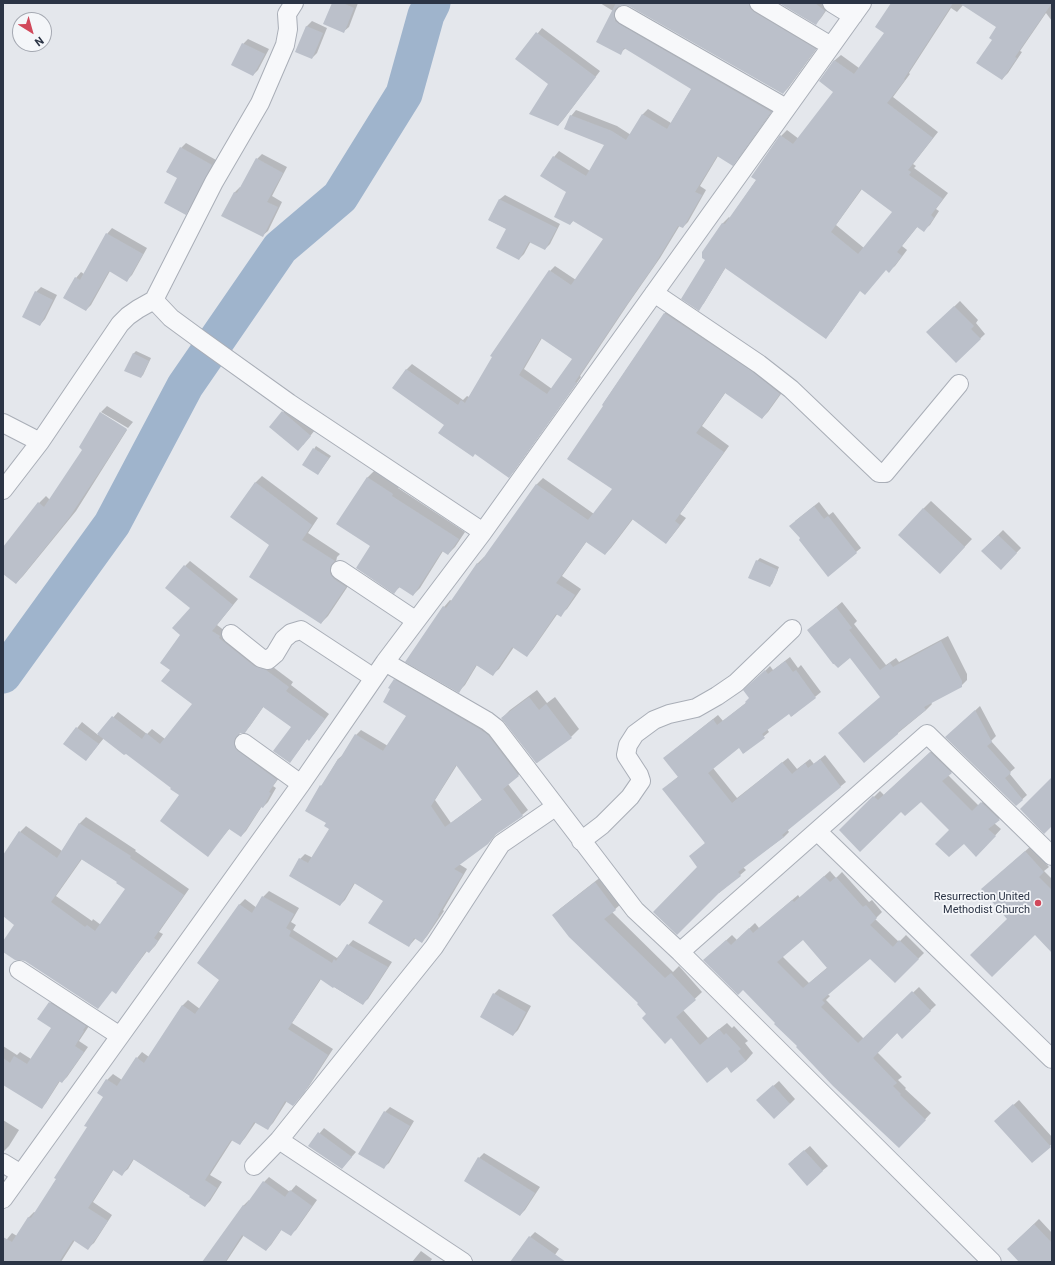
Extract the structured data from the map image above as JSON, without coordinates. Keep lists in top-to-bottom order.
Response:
{
  "places": ["Resurrection United Methodist Church"],
  "north": "bottom right"
}
